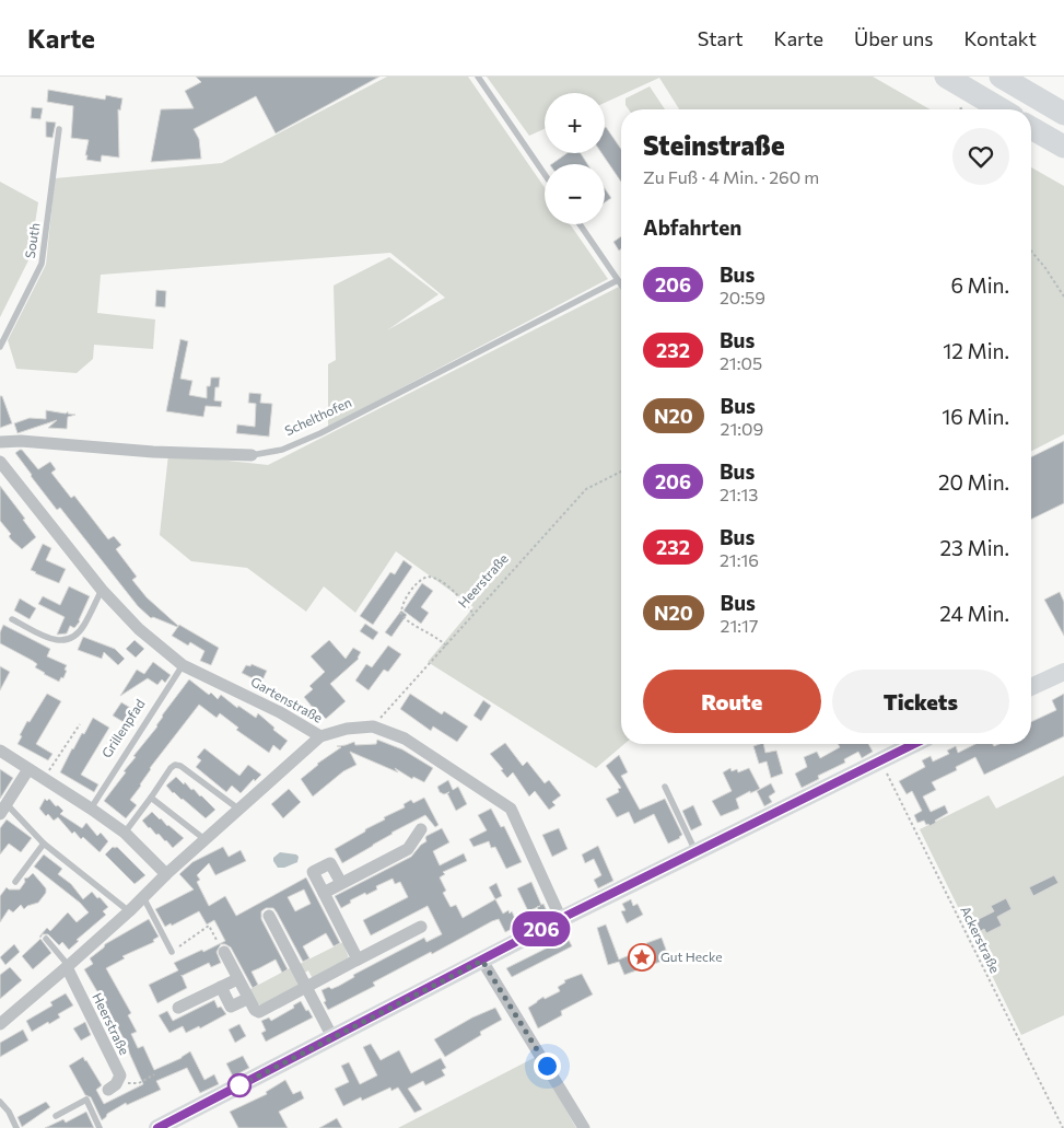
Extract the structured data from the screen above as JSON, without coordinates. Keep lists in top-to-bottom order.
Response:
{
  "streets": {
    "street": ["Schelthofen", "Heerstraße", "Gartenstraße"],
    "lane": ["South", "Grillenpfad"],
    "path": ["Ackerstraße"]
  },
  "crossings": [
    ["Heerstraße", "Gartenstraße"],
    ["Gartenstraße", "Grillenpfad"]
  ],
  "places": {
    "place": ["Gut Hecke"]
  },
  "lines": ["bus line 206"],
  "page": {
    "header": "Karte",
    "nav": [
      "Start",
      "Karte",
      "Über uns",
      "Kontakt"
    ],
    "on_map": "206",
    "map_buttons": ["+", "−"],
    "heading": [
      ["Steinstraße", "Zu Fuß · 4 Min. · 260 m"],
      "Abfahrten"
    ],
    "list": [
      {
        "mark": "206",
        "name": "Bus",
        "note": "20:59",
        "value": "6 Min."
      },
      {
        "mark": "232",
        "name": "Bus",
        "note": "21:05",
        "value": "12 Min."
      },
      {
        "mark": "N20",
        "name": "Bus",
        "note": "21:09",
        "value": "16 Min."
      },
      {
        "mark": "206",
        "name": "Bus",
        "note": "21:13",
        "value": "20 Min."
      },
      {
        "mark": "232",
        "name": "Bus",
        "note": "21:16",
        "value": "23 Min."
      },
      {
        "mark": "N20",
        "name": "Bus",
        "note": "21:17",
        "value": "24 Min."
      }
    ],
    "buttons": ["Route", "Tickets"]
  }
}
